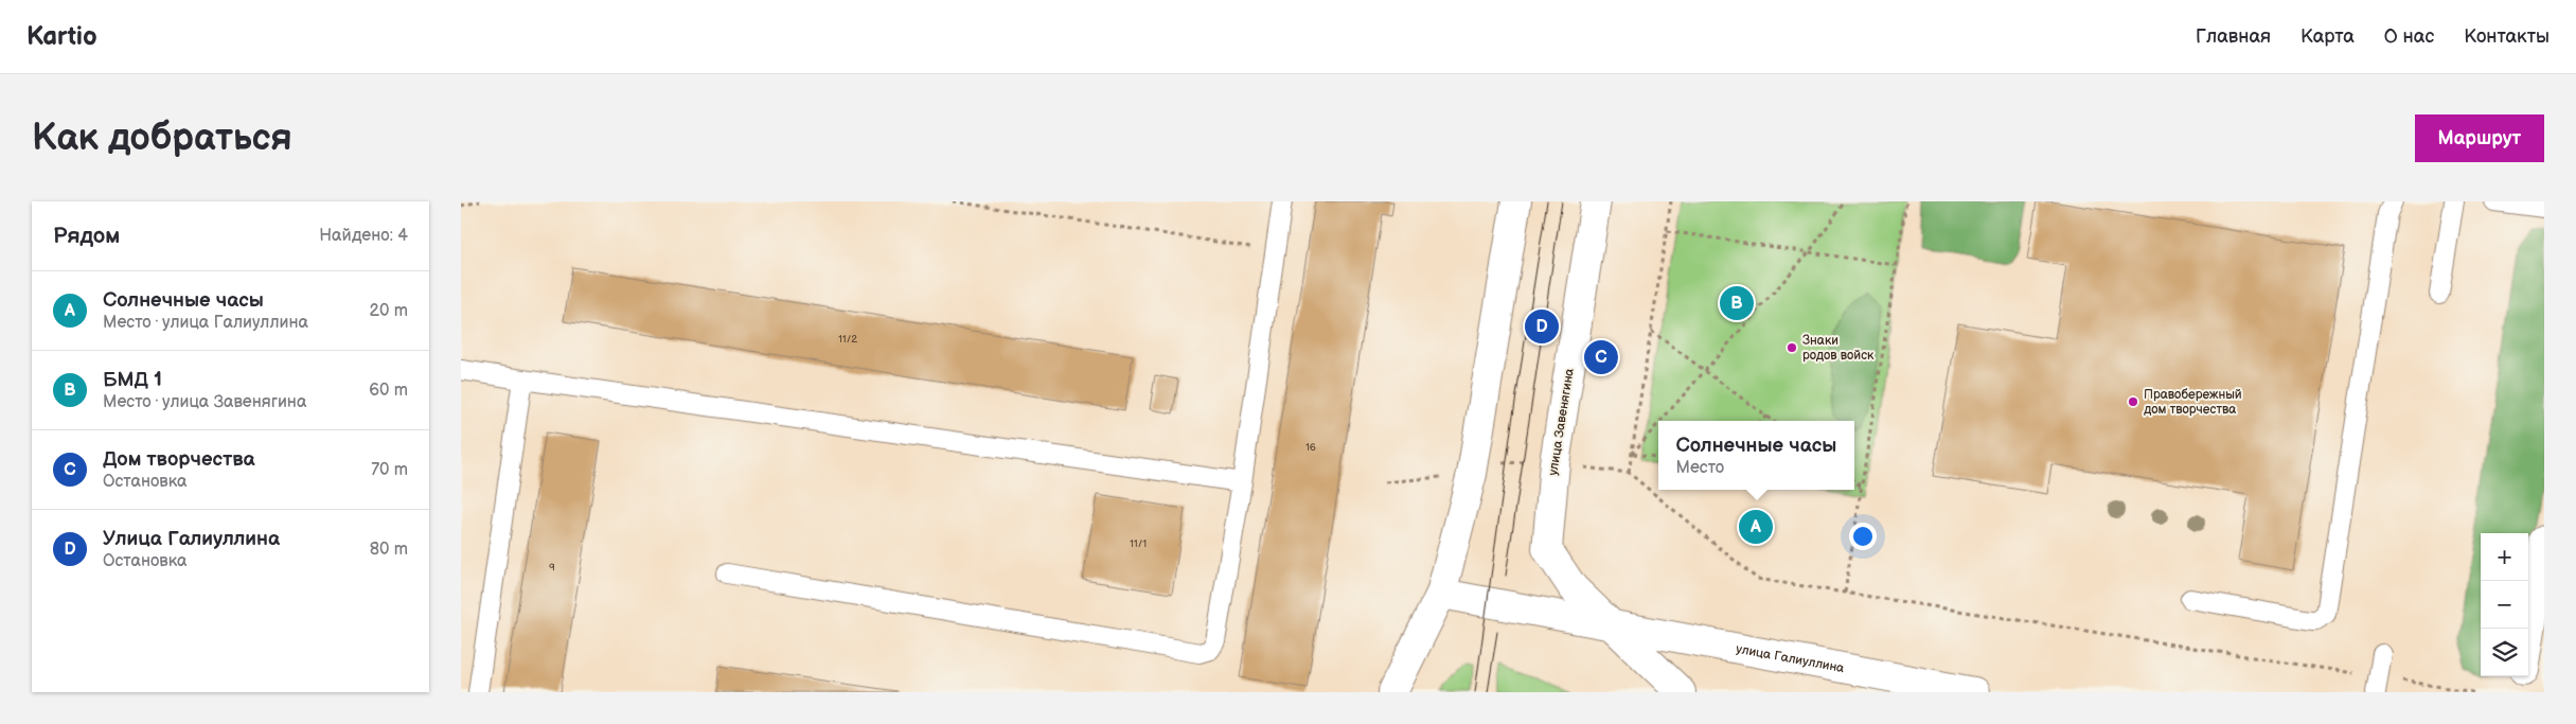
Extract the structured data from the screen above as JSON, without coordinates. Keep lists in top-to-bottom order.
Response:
{
  "streets": {
    "main road": ["улица Завенягина", "улица Галиуллина"]
  },
  "crossings": [
    ["улица Завенягина", "улица Галиуллина"]
  ],
  "places": ["Знаки родов войск", "Правобережный дом творчества"],
  "house_numbers": [
    "11/2",
    "16",
    "11/1",
    "9"
  ],
  "page": {
    "header": "Kartio",
    "nav": [
      "Главная",
      "Карта",
      "О нас",
      "Контакты"
    ],
    "buttons": "Маршрут",
    "title": "Как добраться",
    "heading": ["Рядом", "Найдено: 4"],
    "list": [
      {
        "mark": "A",
        "name": "Солнечные часы",
        "note": "Место · улица Галиуллина",
        "value": "20 m"
      },
      {
        "mark": "B",
        "name": "БМД 1",
        "note": "Место · улица Завенягина",
        "value": "60 m"
      },
      {
        "mark": "C",
        "name": "Дом творчества",
        "note": "Остановка",
        "value": "70 m"
      },
      {
        "mark": "D",
        "name": "Улица Галиуллина",
        "note": "Остановка",
        "value": "80 m"
      }
    ],
    "pins": [
      "B",
      "D",
      "C",
      "A"
    ],
    "popup": ["Солнечные часы", "Место"],
    "map_buttons": ["+", "−"]
  }
}
